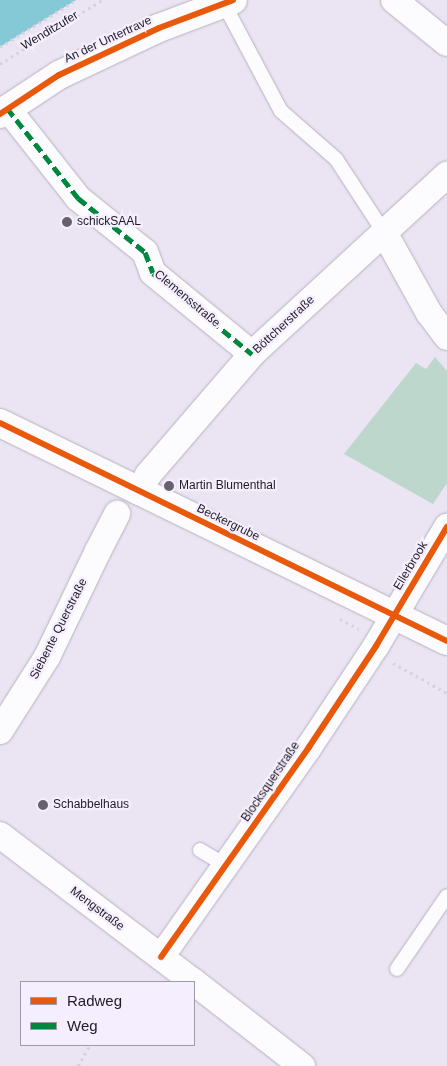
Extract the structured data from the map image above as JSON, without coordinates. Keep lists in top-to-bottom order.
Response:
{
  "streets": {
    "street": [
      "An der Untertrave",
      "Clemensstraße",
      "Böttcherstraße",
      "Beckergrube",
      "Ellerbrook",
      "Siebente Querstraße",
      "Blocksquerstraße",
      "Mengstraße"
    ],
    "path": ["Wenditzufer"]
  },
  "crossings": [
    ["An der Untertrave", "Clemensstraße"],
    ["Clemensstraße", "Böttcherstraße"],
    ["Böttcherstraße", "Beckergrube"],
    ["Böttcherstraße", "Siebente Querstraße"],
    ["Beckergrube", "Ellerbrook"],
    ["Beckergrube", "Siebente Querstraße"],
    ["Beckergrube", "Blocksquerstraße"],
    ["Ellerbrook", "Blocksquerstraße"],
    ["Blocksquerstraße", "Mengstraße"]
  ],
  "places": ["schickSAAL", "Martin Blumenthal", "Schabbelhaus"],
  "legend": ["Radweg", "Weg"]
}
